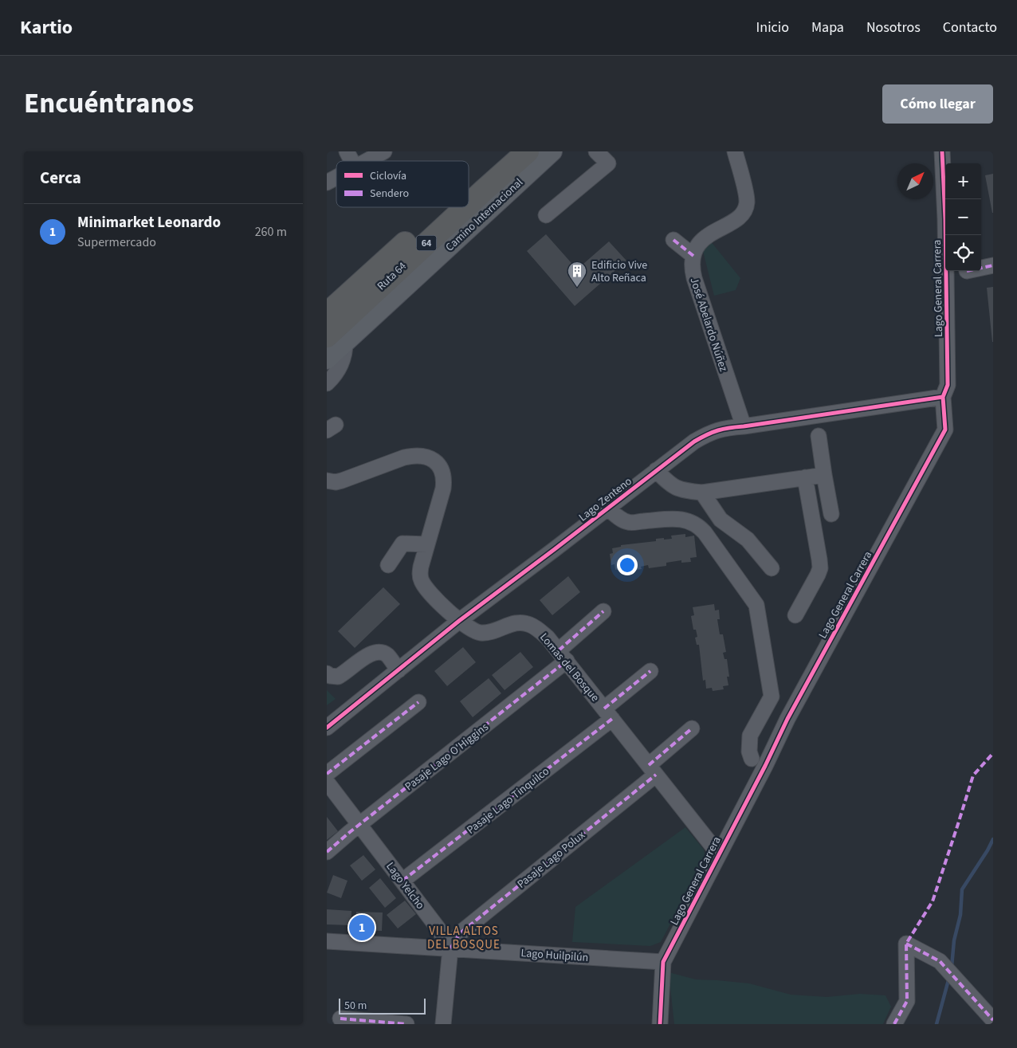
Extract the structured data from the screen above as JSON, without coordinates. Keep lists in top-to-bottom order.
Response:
{
  "streets": {
    "highway": ["64", "Ruta 64"],
    "main road": ["Camino Internacional"],
    "street": [
      "Lago General Carrera",
      "José Abelardo Núñez",
      "Lago Zenteno",
      "Lomas del Bosque",
      "Pasaje Lago O'Higgins",
      "Pasaje Lago Tinquilco",
      "Pasaje Lago Polux",
      "Lago Yelcho",
      "Lago Huilpilún"
    ]
  },
  "crossings": [
    ["Camino Internacional", "Ruta 64"],
    ["Lago General Carrera", "Lago Zenteno"],
    ["Lago General Carrera", "Lomas del Bosque"],
    ["Lago General Carrera", "Lago Huilpilún"],
    ["José Abelardo Núñez", "Lago Zenteno"],
    ["Lago Zenteno", "Lomas del Bosque"],
    ["Lomas del Bosque", "Pasaje Lago O'Higgins"],
    ["Lomas del Bosque", "Pasaje Lago Tinquilco"],
    ["Lomas del Bosque", "Pasaje Lago Polux"],
    ["Pasaje Lago O'Higgins", "Lago Yelcho"],
    ["Pasaje Lago Tinquilco", "Lago Yelcho"],
    ["Pasaje Lago Polux", "Lago Yelcho"],
    ["Pasaje Lago Polux", "Lago Huilpilún"],
    ["Lago Yelcho", "Lago Huilpilún"]
  ],
  "districts": ["VILLA ALTOS DEL BOSQUE"],
  "places": {
    "building": ["Edificio Vive Alto Reñaca"]
  },
  "legend": ["Ciclovía", "Sendero"],
  "scale_bar": "50 m",
  "north": "top right",
  "page": {
    "header": "Kartio",
    "nav": [
      "Inicio",
      "Mapa",
      "Nosotros",
      "Contacto"
    ],
    "title": "Encuéntranos",
    "buttons": "Cómo llegar",
    "heading": "Cerca",
    "map_buttons": ["+", "−"],
    "list": [
      {
        "mark": "1",
        "name": "Minimarket Leonardo",
        "note": "Supermercado",
        "value": "260 m"
      }
    ],
    "pins": "1",
    "scale": "50 m"
  }
}
